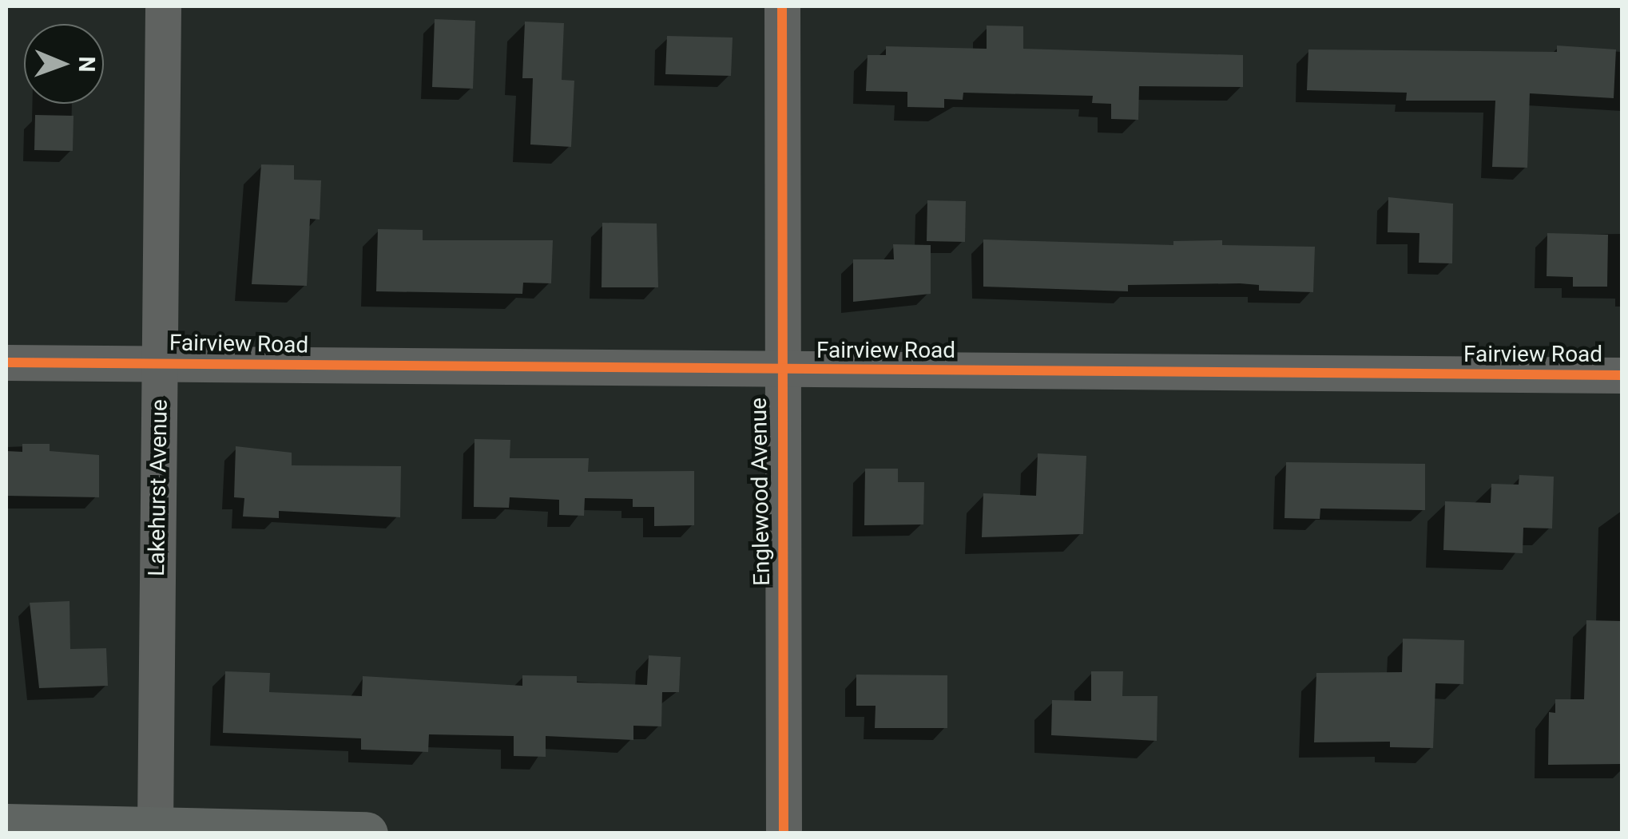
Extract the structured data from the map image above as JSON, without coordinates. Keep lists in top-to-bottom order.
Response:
{
  "streets": {
    "street": ["Fairview Road", "Lakehurst Avenue", "Englewood Avenue"]
  },
  "crossings": [
    ["Fairview Road", "Lakehurst Avenue"],
    ["Fairview Road", "Englewood Avenue"]
  ],
  "north": "right"
}
